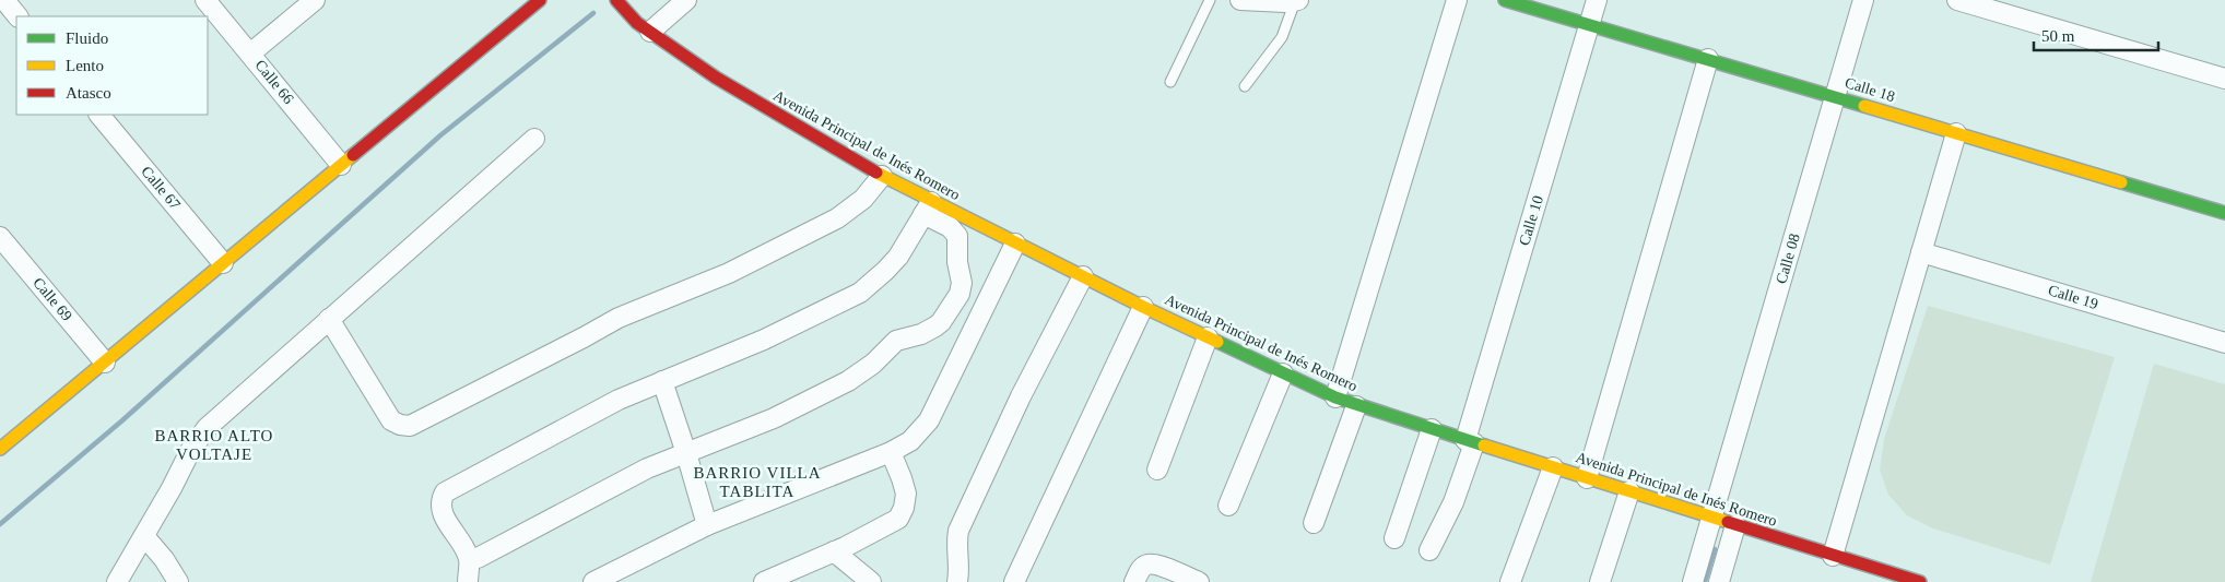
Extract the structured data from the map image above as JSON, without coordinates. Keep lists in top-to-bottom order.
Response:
{
  "streets": {
    "street": [
      "Calle 66",
      "Calle 18",
      "Avenida Principal de Inés Romero",
      "Calle 67",
      "Calle 10",
      "Calle 08",
      "Calle 19",
      "Calle 69"
    ]
  },
  "crossings": [
    ["Calle 18", "Calle 10"],
    ["Calle 18", "Calle 08"],
    ["Avenida Principal de Inés Romero", "Calle 10"],
    ["Avenida Principal de Inés Romero", "Calle 08"]
  ],
  "districts": ["BARRIO ALTO VOLTAJE", "BARRIO VILLA TABLITA"],
  "legend": ["Fluido", "Lento", "Atasco"],
  "scale_bar": "50 m"
}
